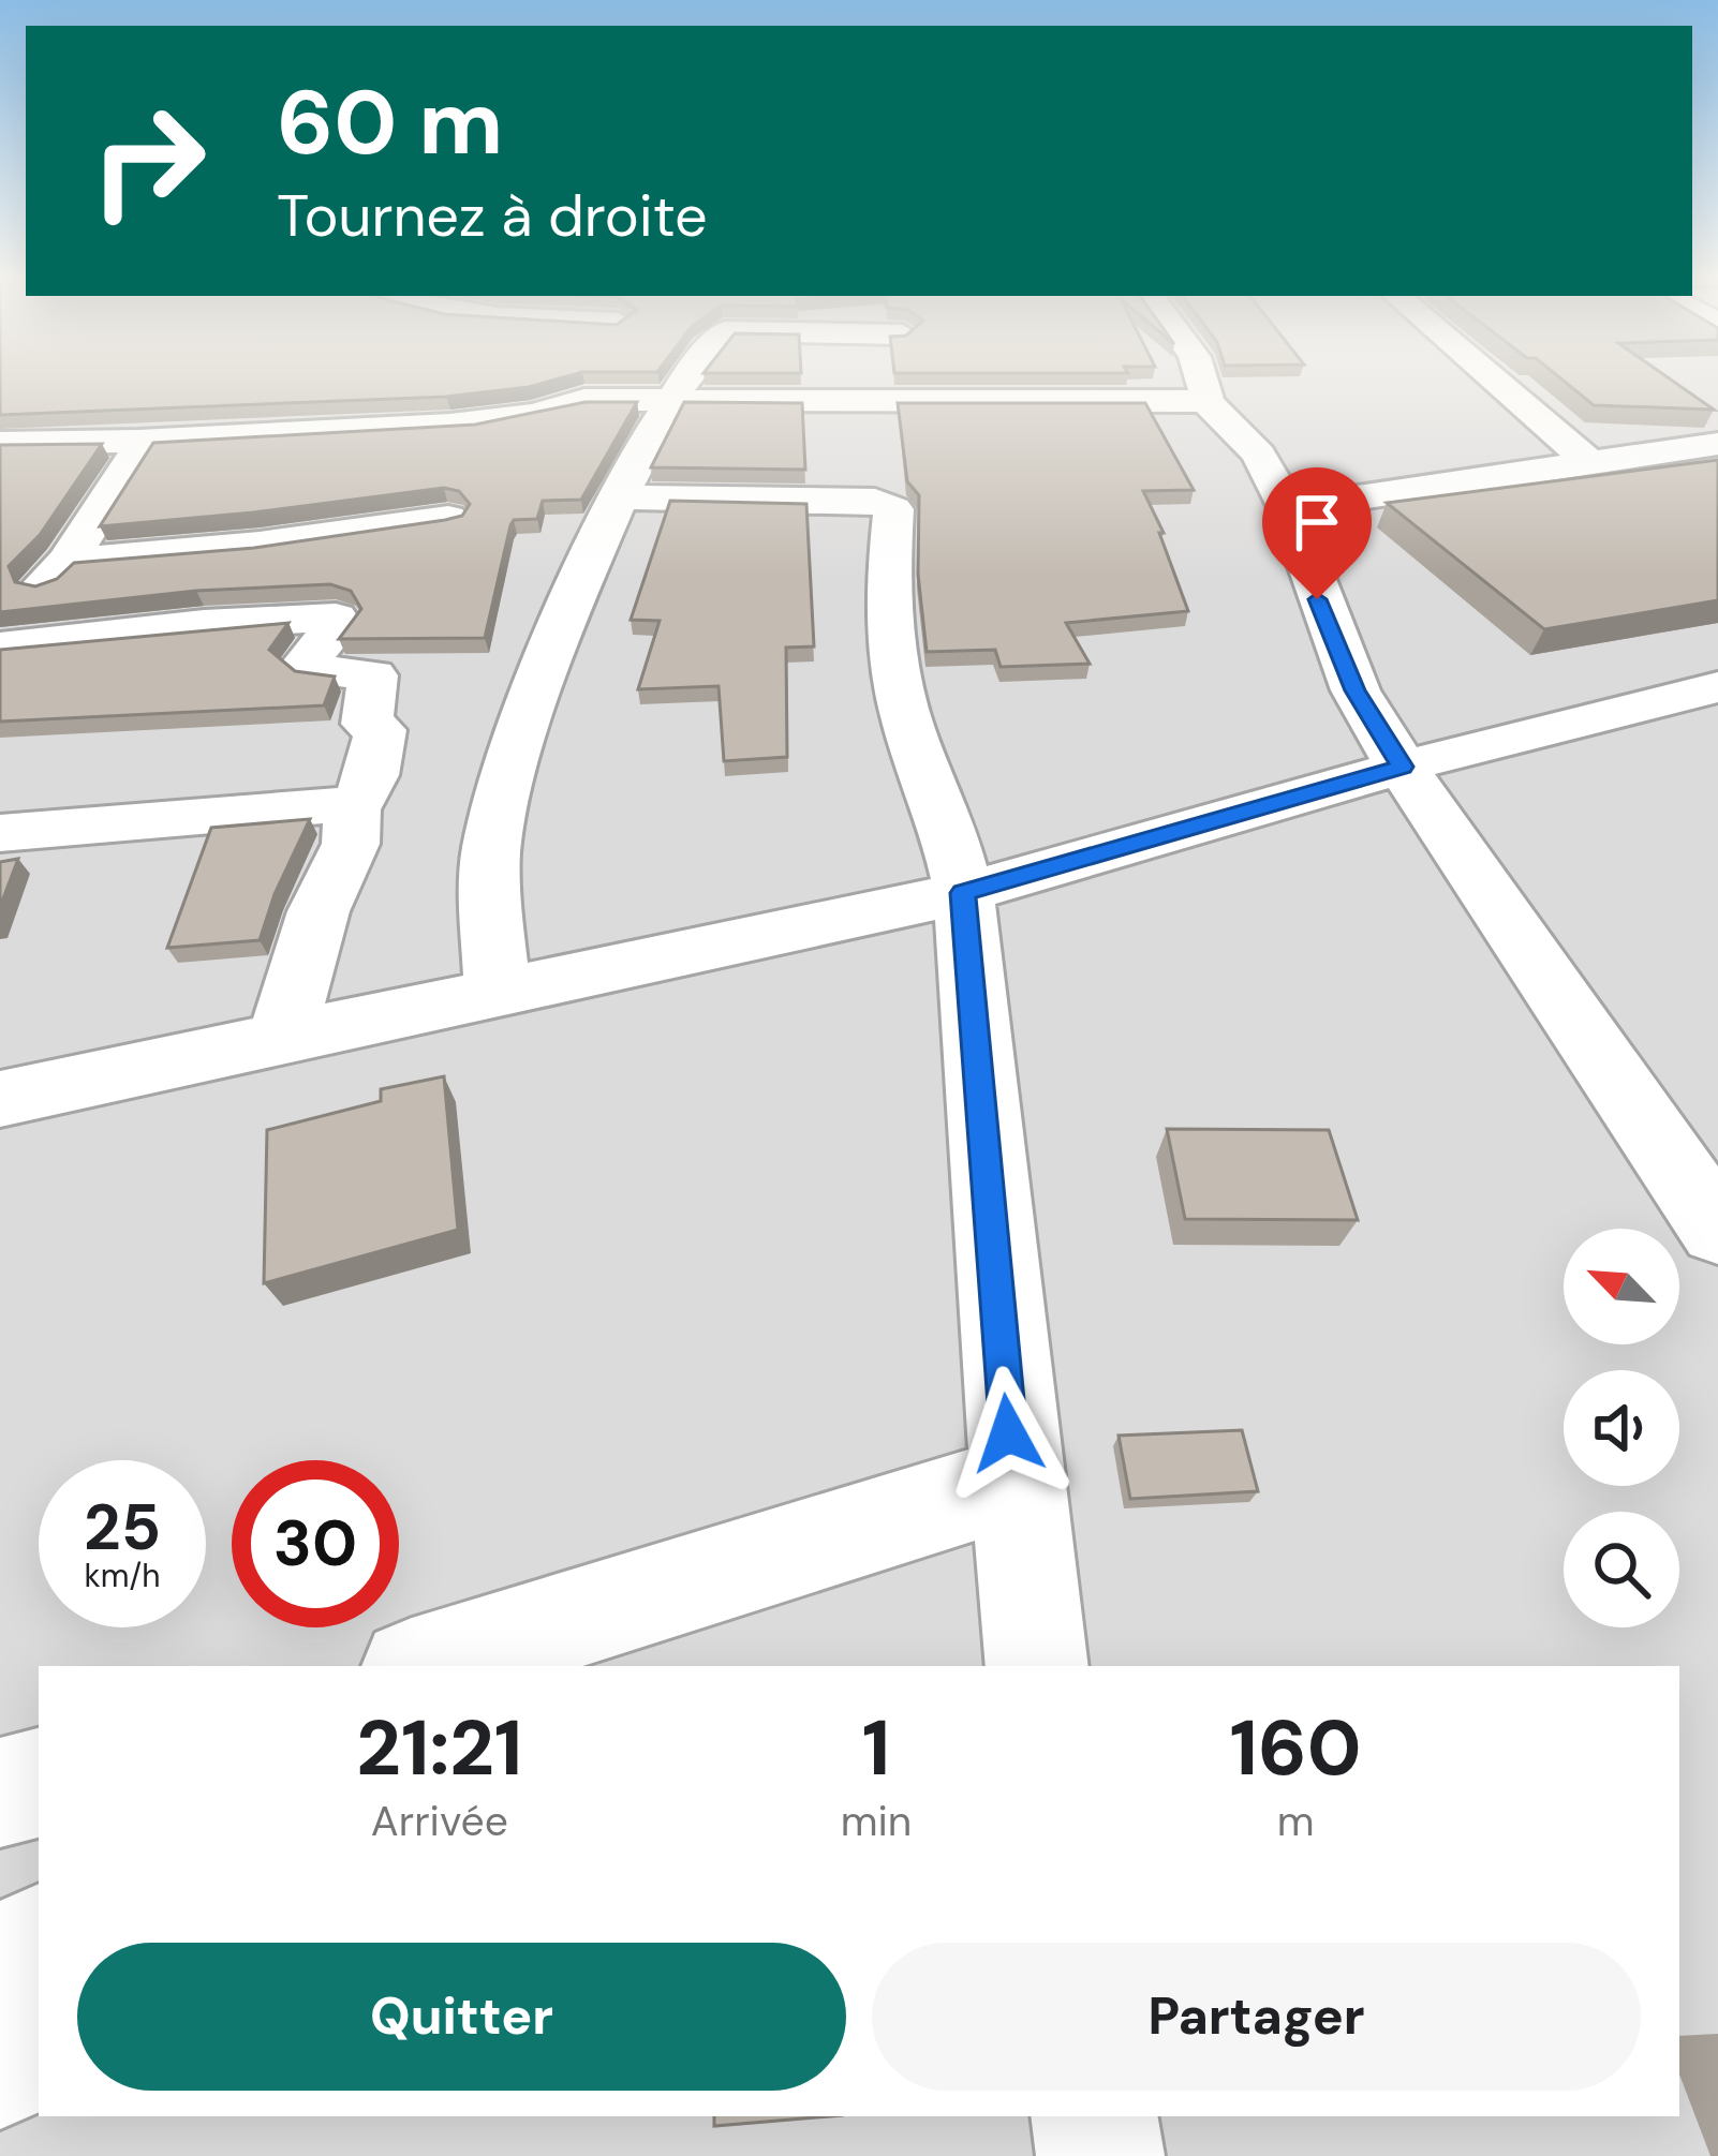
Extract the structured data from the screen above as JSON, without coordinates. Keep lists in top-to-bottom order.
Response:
{
  "north": "top left",
  "page": {
    "turn": ["60 m", "Tournez à droite"],
    "speed": "25 km/h",
    "limit": "30",
    "eta": [
      "21:21",
      "Arrivée",
      "1",
      "min",
      "160",
      "m"
    ],
    "buttons": ["Quitter", "Partager"]
  }
}
